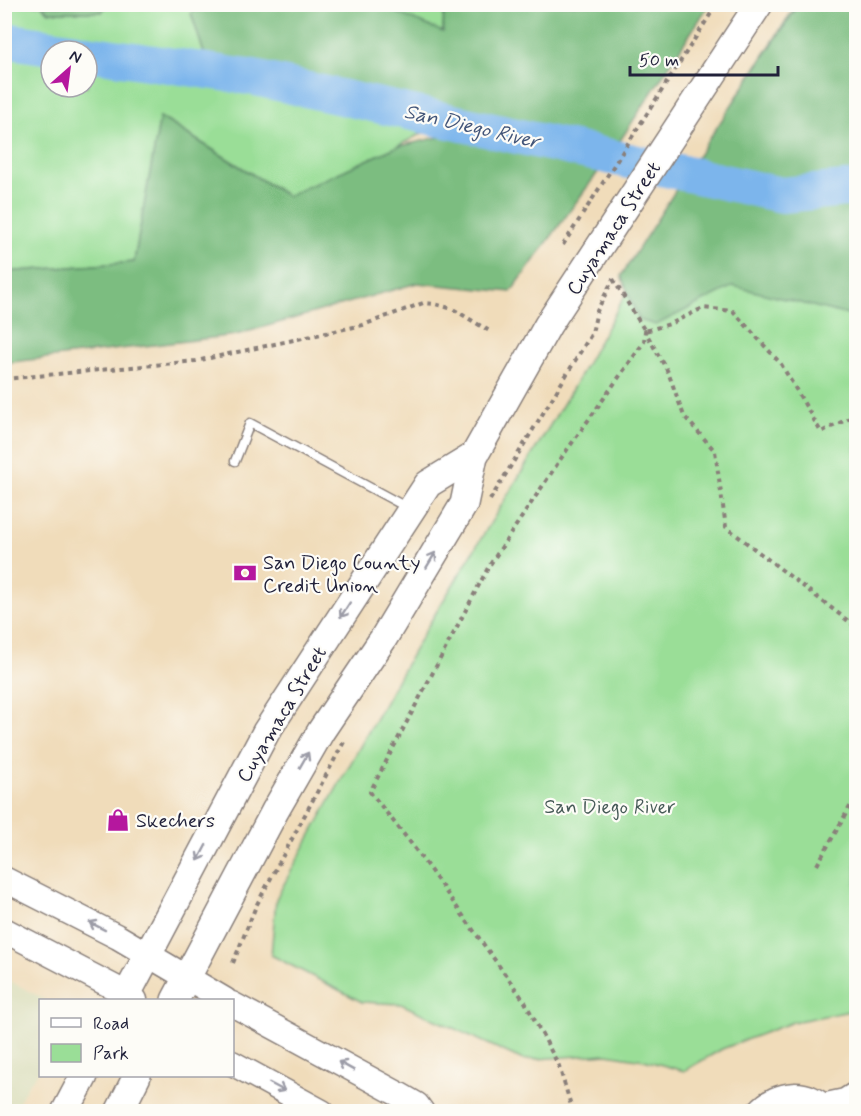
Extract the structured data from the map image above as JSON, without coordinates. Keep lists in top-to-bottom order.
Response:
{
  "streets": {
    "main road": ["Cuyamaca Street"]
  },
  "water": ["San Diego River"],
  "parks": ["San Diego River"],
  "places": {
    "bank": ["San Diego County Credit Union"],
    "shop": ["Skechers"]
  },
  "legend": ["Road", "Park"],
  "scale_bar": "50 m",
  "north": "top right"
}
